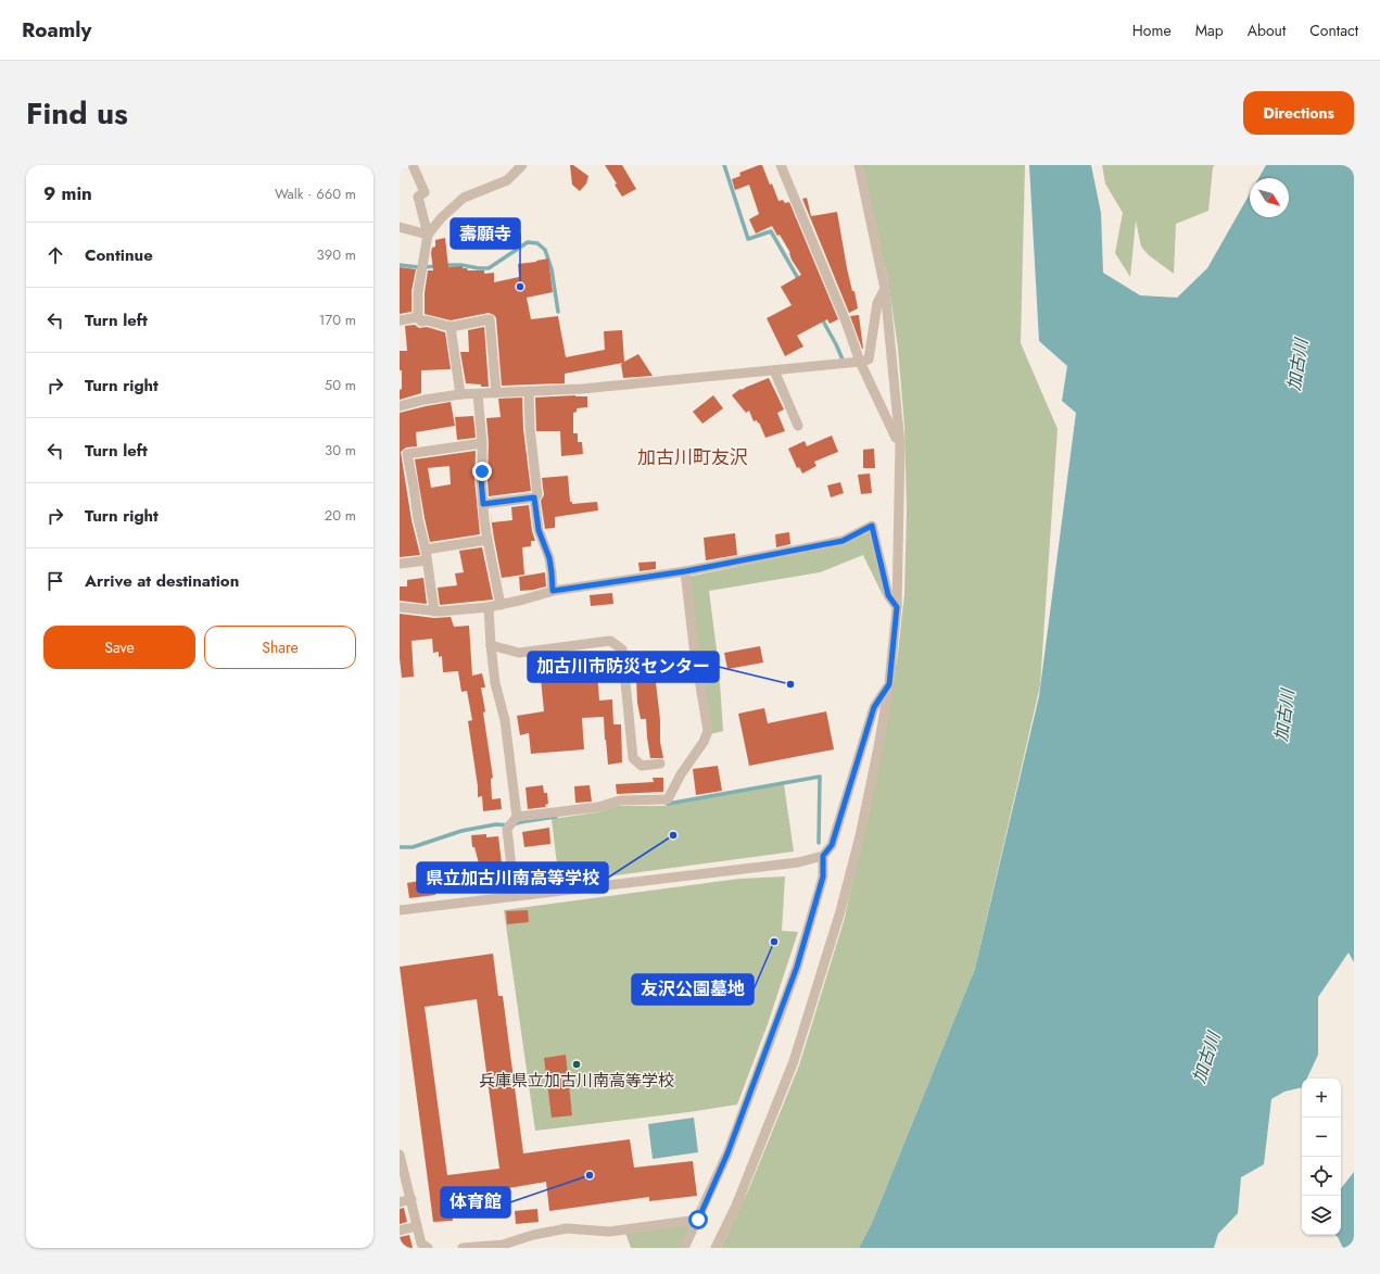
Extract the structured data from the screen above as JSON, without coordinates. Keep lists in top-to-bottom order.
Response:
{
  "districts": ["加古川町友沢"],
  "water": ["加古川"],
  "places": [
    "壽願寺",
    "加古川市防災センター",
    "県立加古川南高等学校",
    "友沢公園墓地",
    "兵庫県立加古川南高等学校",
    "体育館"
  ],
  "north": "bottom right",
  "page": {
    "header": "Roamly",
    "nav": [
      "Home",
      "Map",
      "About",
      "Contact"
    ],
    "title": "Find us",
    "buttons": [
      "Directions",
      ["Save", "Share"]
    ],
    "heading": ["9 min", "Walk · 660 m"],
    "list": [
      ["Continue", "390 m"],
      ["Turn left", "170 m"],
      ["Turn right", "50 m"],
      ["Turn left", "30 m"],
      ["Turn right", "20 m"],
      "Arrive at destination"
    ],
    "map_buttons": ["+", "−"]
  }
}
